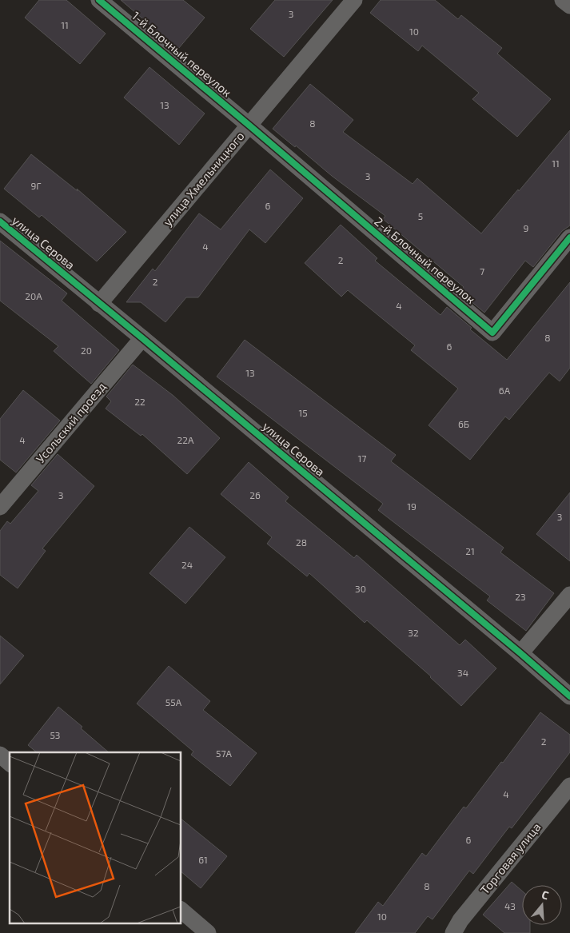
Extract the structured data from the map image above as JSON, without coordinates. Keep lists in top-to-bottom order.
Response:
{
  "streets": {
    "street": [
      "1-й Блочный переулок",
      "улица Хмельницкого",
      "улица Серова",
      "2-й Блочный переулок",
      "Усольский проезд",
      "Торговая улица"
    ]
  },
  "crossings": [
    ["1-й Блочный переулок", "улица Хмельницкого"],
    ["1-й Блочный переулок", "2-й Блочный переулок"],
    ["улица Хмельницкого", "улица Серова"],
    ["улица Хмельницкого", "2-й Блочный переулок"],
    ["улица Серова", "Усольский проезд"]
  ],
  "house_numbers": [
    "3",
    "11",
    "10",
    "13",
    "8",
    "11",
    "3",
    "9Г",
    "6",
    "5",
    "9",
    "4",
    "2",
    "7",
    "2",
    "20А",
    "4",
    "8",
    "6",
    "20",
    "13",
    "6А",
    "22",
    "15",
    "6Б",
    "4",
    "22А",
    "17",
    "3",
    "26",
    "19",
    "3",
    "28",
    "21",
    "24",
    "30",
    "23",
    "32",
    "34",
    "55А",
    "53",
    "2",
    "57А",
    "4",
    "6",
    "61",
    "8",
    "43",
    "10"
  ],
  "north": "top"
}
